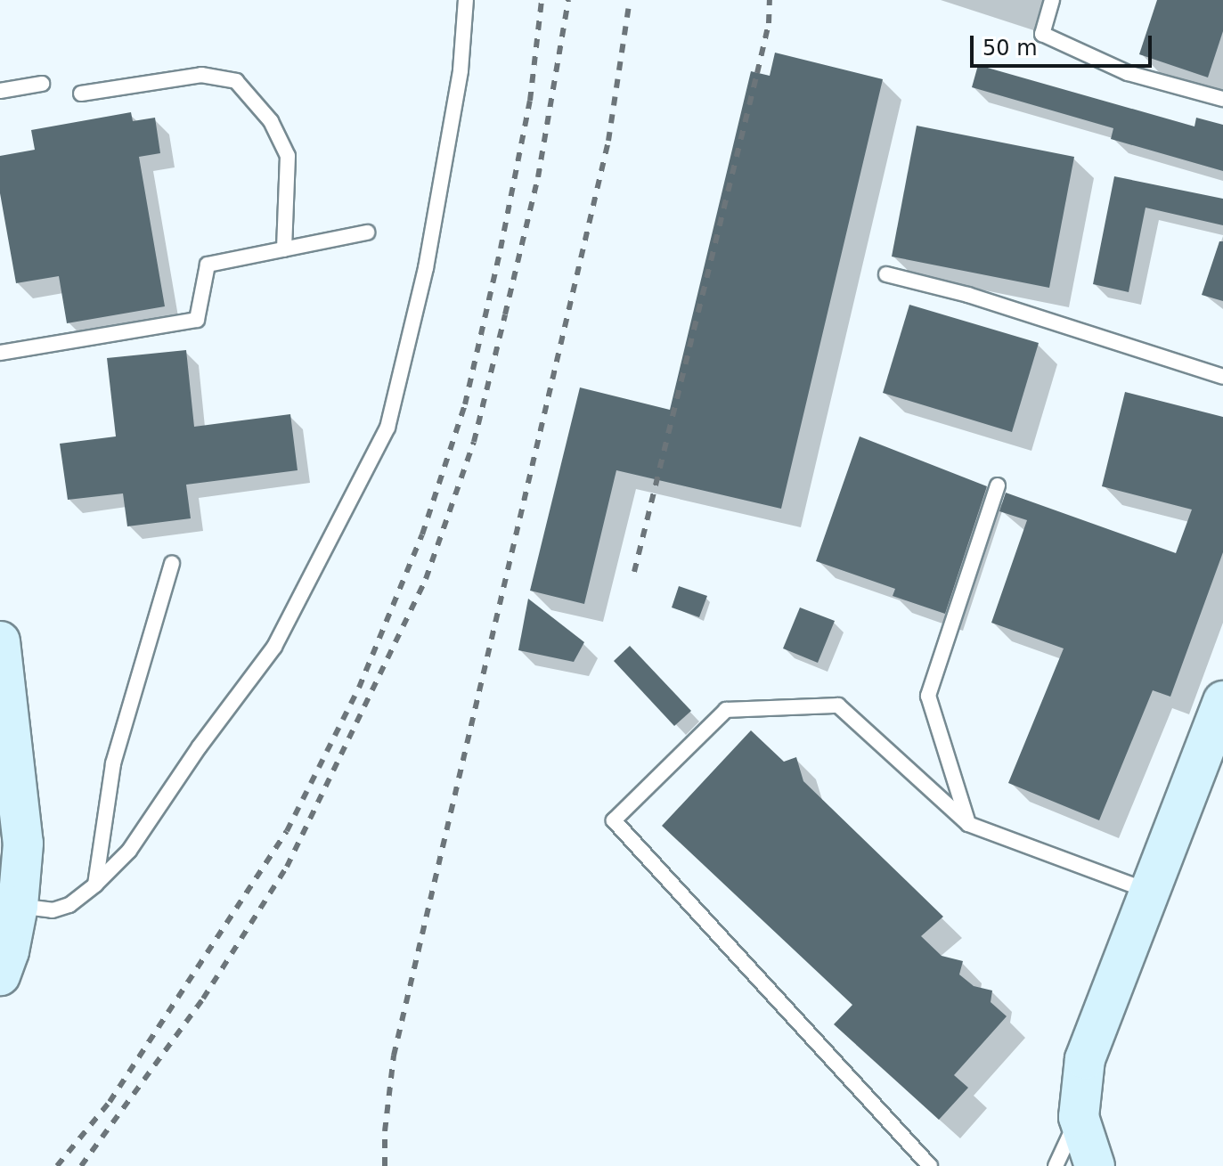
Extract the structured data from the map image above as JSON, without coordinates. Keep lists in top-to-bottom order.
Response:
{
  "scale_bar": "50 m"
}
